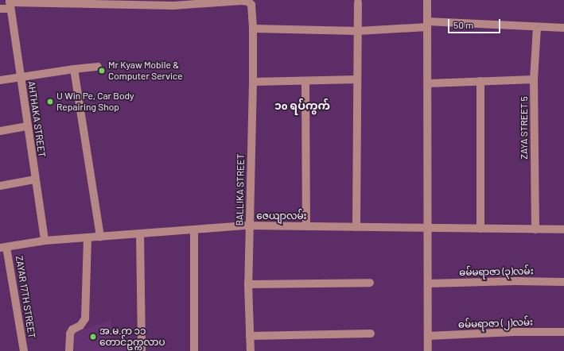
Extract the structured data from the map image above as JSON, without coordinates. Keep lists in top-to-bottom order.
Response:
{
  "streets": {
    "street": [
      "AHTHAKA STREET",
      "ZAYA STREET 5",
      "BALLIKA STREET",
      "ဇေယျာလမ်း",
      "ဓမ်မရာဇာ (၃)လမ်း",
      "ZAYAR 17TH STREET",
      "ဓမ်မရာဇာ (၂)လမ်း"
    ]
  },
  "crossings": [
    ["AHTHAKA STREET", "ဇေယျာလမ်း"],
    ["ZAYA STREET 5", "ဇေယျာလမ်း"],
    ["BALLIKA STREET", "ဇေယျာလမ်း"],
    ["ဇေယျာလမ်း", "ZAYAR 17TH STREET"]
  ],
  "districts": ["၁o ရပ်ကွက်"],
  "places": ["Mr Kyaw Mobile & Computer Service", "U Win Pe, Car Body Repairing Shop", "အ.မ.က ၁၁ တောင်ဥက္ကလာပ"],
  "scale_bar": "50 m"
}
